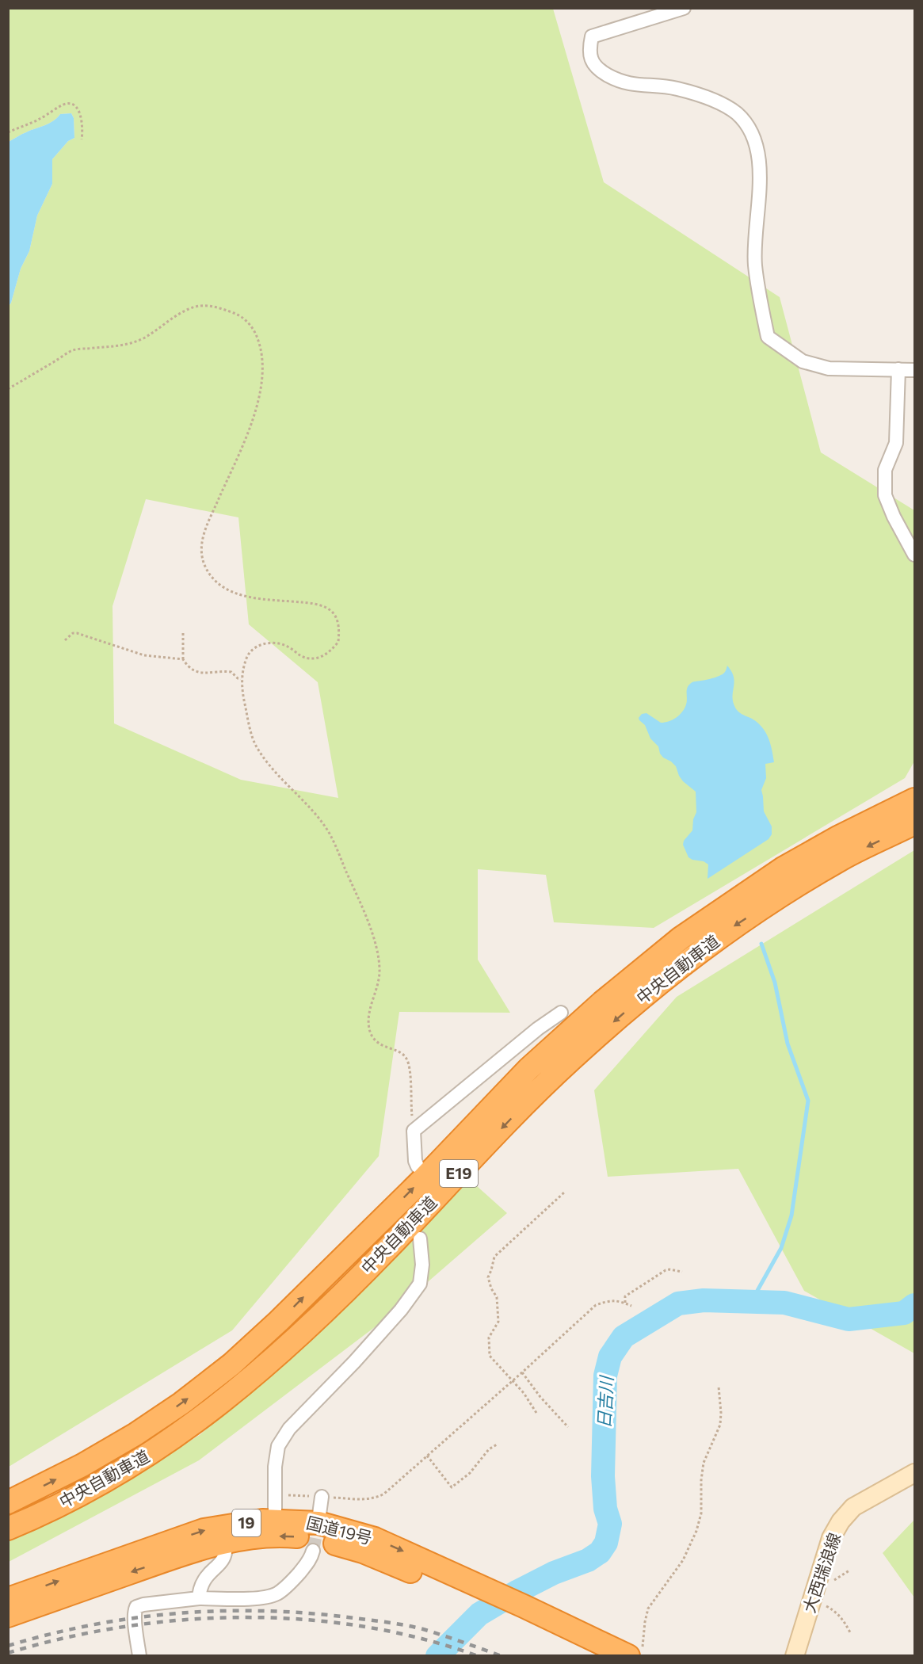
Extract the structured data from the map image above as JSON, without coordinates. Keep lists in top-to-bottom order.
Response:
{
  "streets": {
    "highway": [
      "中央自動車道",
      "E19",
      "19",
      "国道19号"
    ],
    "main road": ["大西瑞浪線"]
  },
  "water": ["日吉川"]
}
